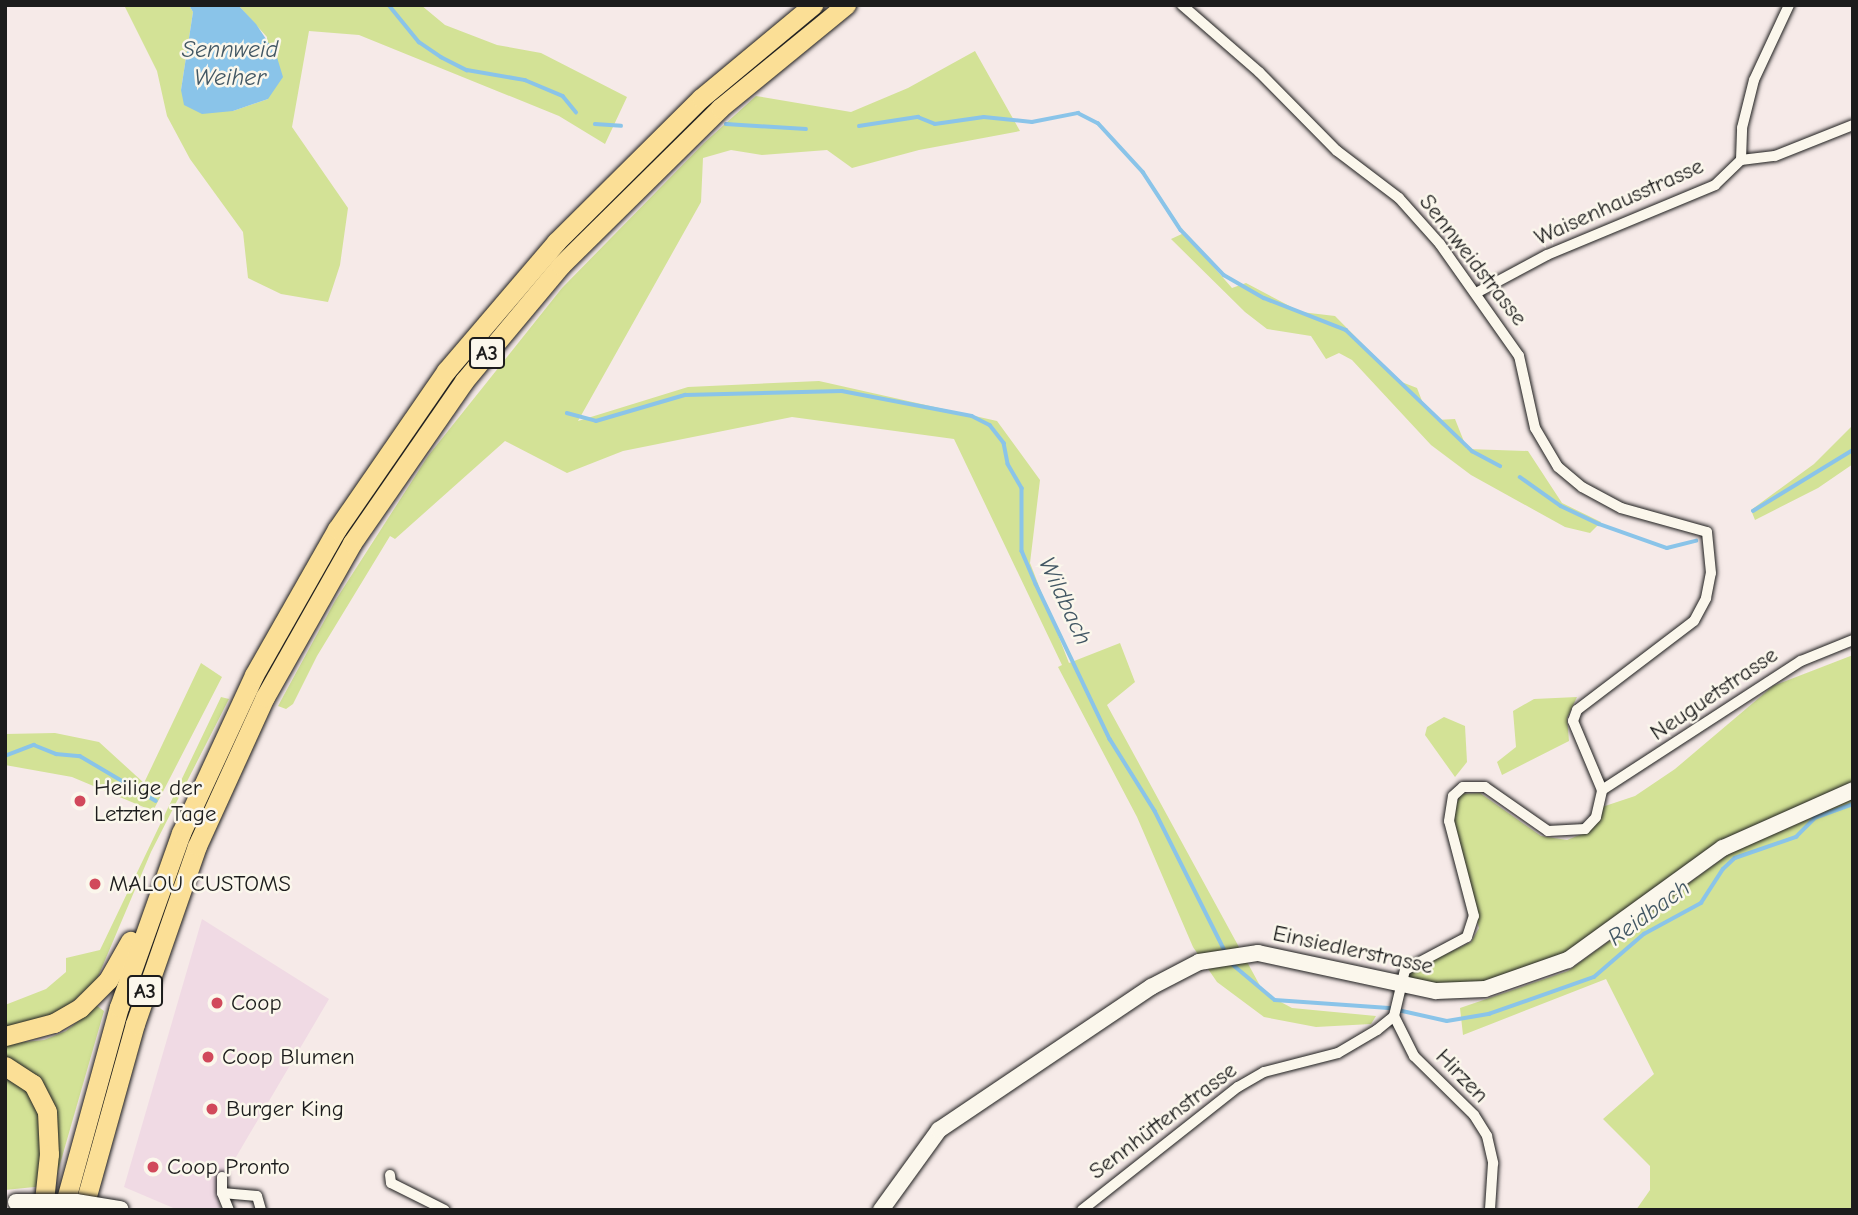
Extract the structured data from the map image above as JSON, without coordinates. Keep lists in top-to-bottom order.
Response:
{
  "streets": {
    "highway": ["A3"],
    "main road": ["Einsiedlerstrasse"],
    "street": [
      "Waisenhausstrasse",
      "Sennweidstrasse",
      "Neuguetstrasse",
      "Hirzen",
      "Sennhüttenstrasse"
    ]
  },
  "crossings": [
    ["Waisenhausstrasse", "Sennweidstrasse"],
    ["Sennweidstrasse", "Neuguetstrasse"],
    ["Hirzen", "Sennhüttenstrasse"]
  ],
  "water": ["Sennweid Weiher", "Wildbach", "Reidbach"],
  "places": [
    "Heilige der Letzten Tage",
    "MALOU CUSTOMS",
    "Coop",
    "Coop Blumen",
    "Burger King",
    "Coop Pronto"
  ]
}
